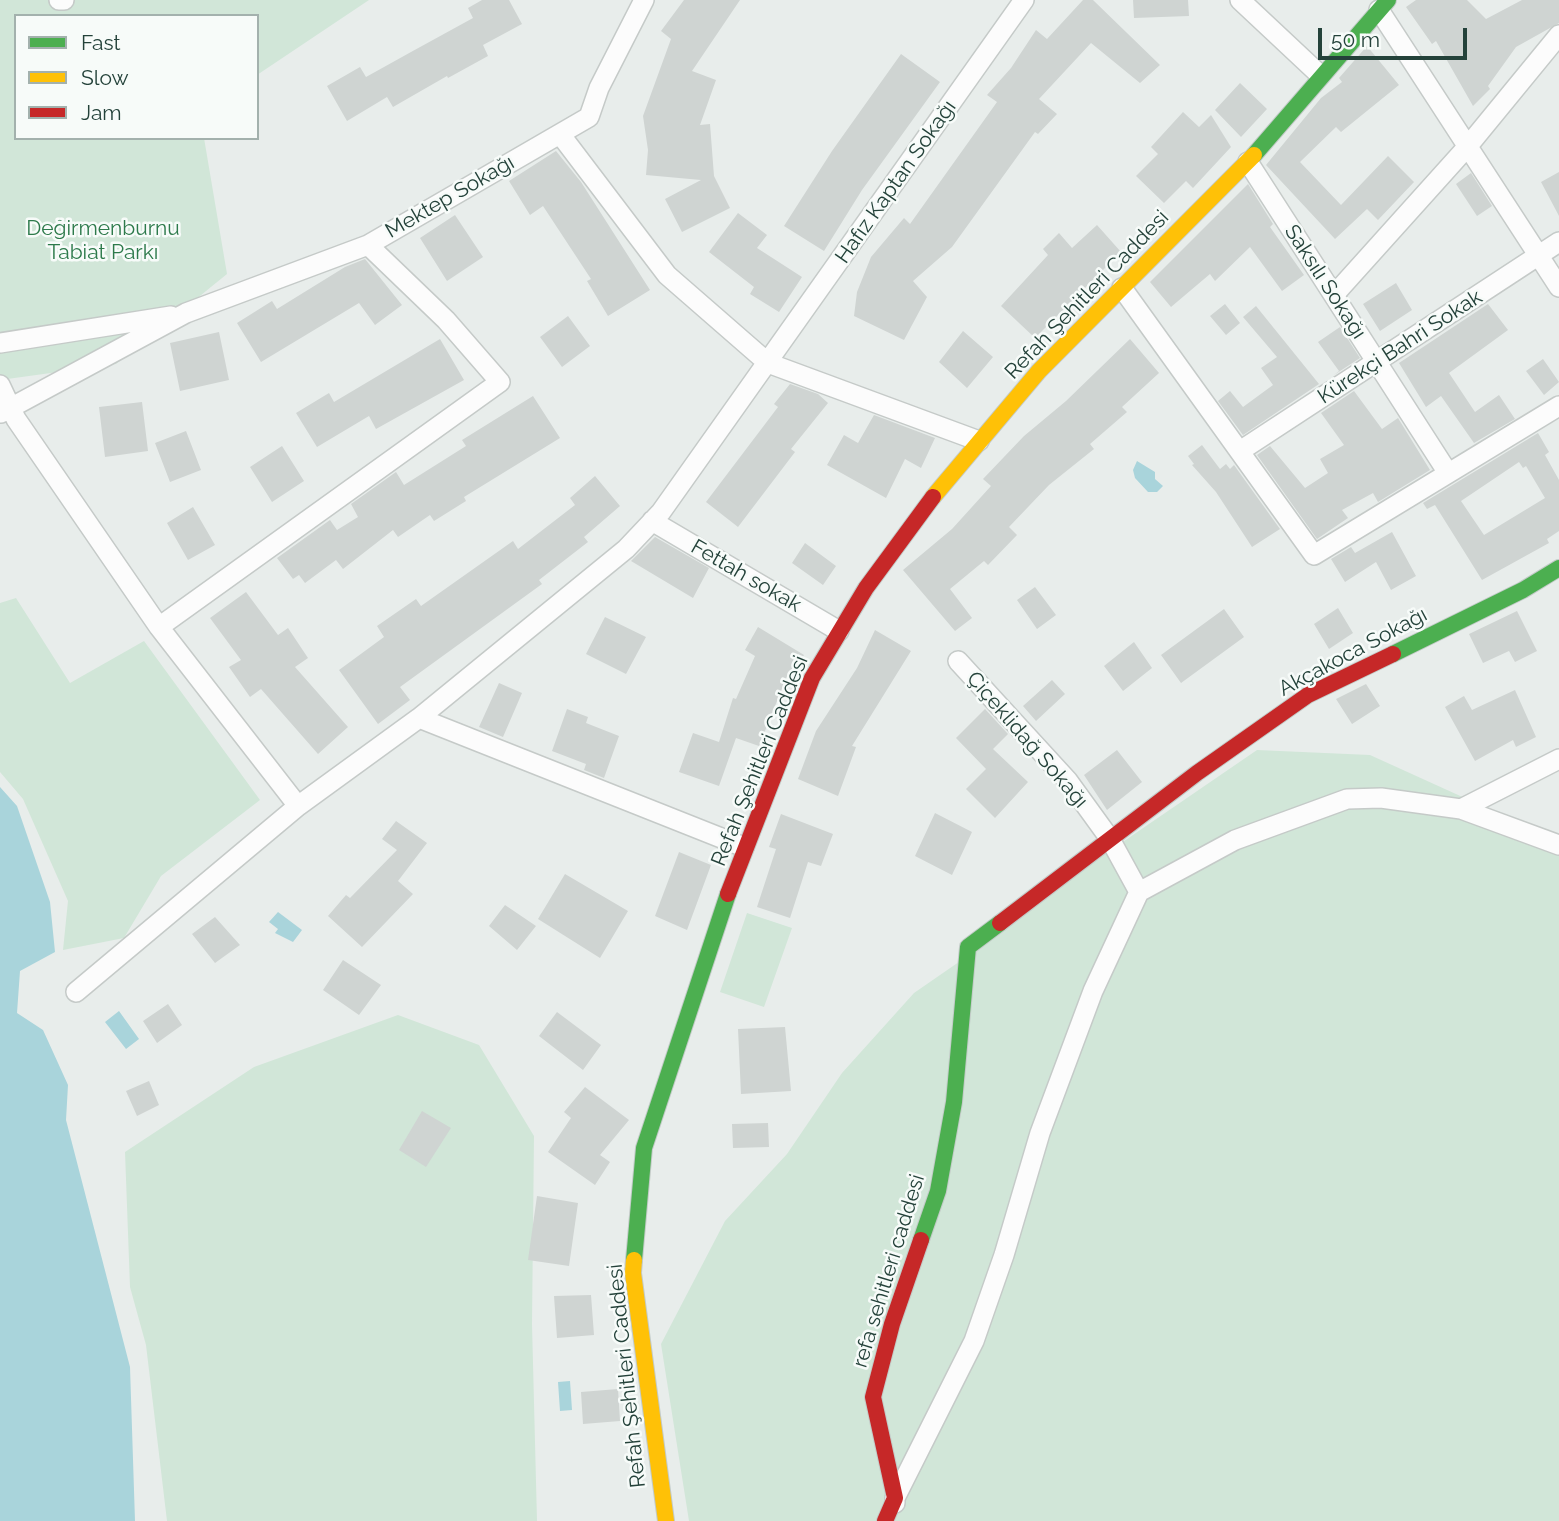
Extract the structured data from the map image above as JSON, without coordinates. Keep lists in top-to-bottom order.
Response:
{
  "streets": {
    "street": [
      "Hafız Kaptan Sokağı",
      "Mektep Sokağı",
      "Saksılı Sokağı",
      "Refah Şehitleri Caddesi",
      "Kürekçi Bahri Sokak",
      "Fettah sokak",
      "Akçakoca Sokağı",
      "Çiçeklidağ Sokağı",
      "refa sehitleri caddesi"
    ]
  },
  "crossings": [
    ["Hafız Kaptan Sokağı", "Fettah sokak"],
    ["Saksılı Sokağı", "Refah Şehitleri Caddesi"],
    ["Saksılı Sokağı", "Kürekçi Bahri Sokak"],
    ["Refah Şehitleri Caddesi", "Fettah sokak"],
    ["Akçakoca Sokağı", "Çiçeklidağ Sokağı"],
    ["Akçakoca Sokağı", "refa sehitleri caddesi"]
  ],
  "parks": ["Değirmenburnu Tabiat Parkı"],
  "legend": ["Fast", "Slow", "Jam"],
  "scale_bar": "50 m"
}
